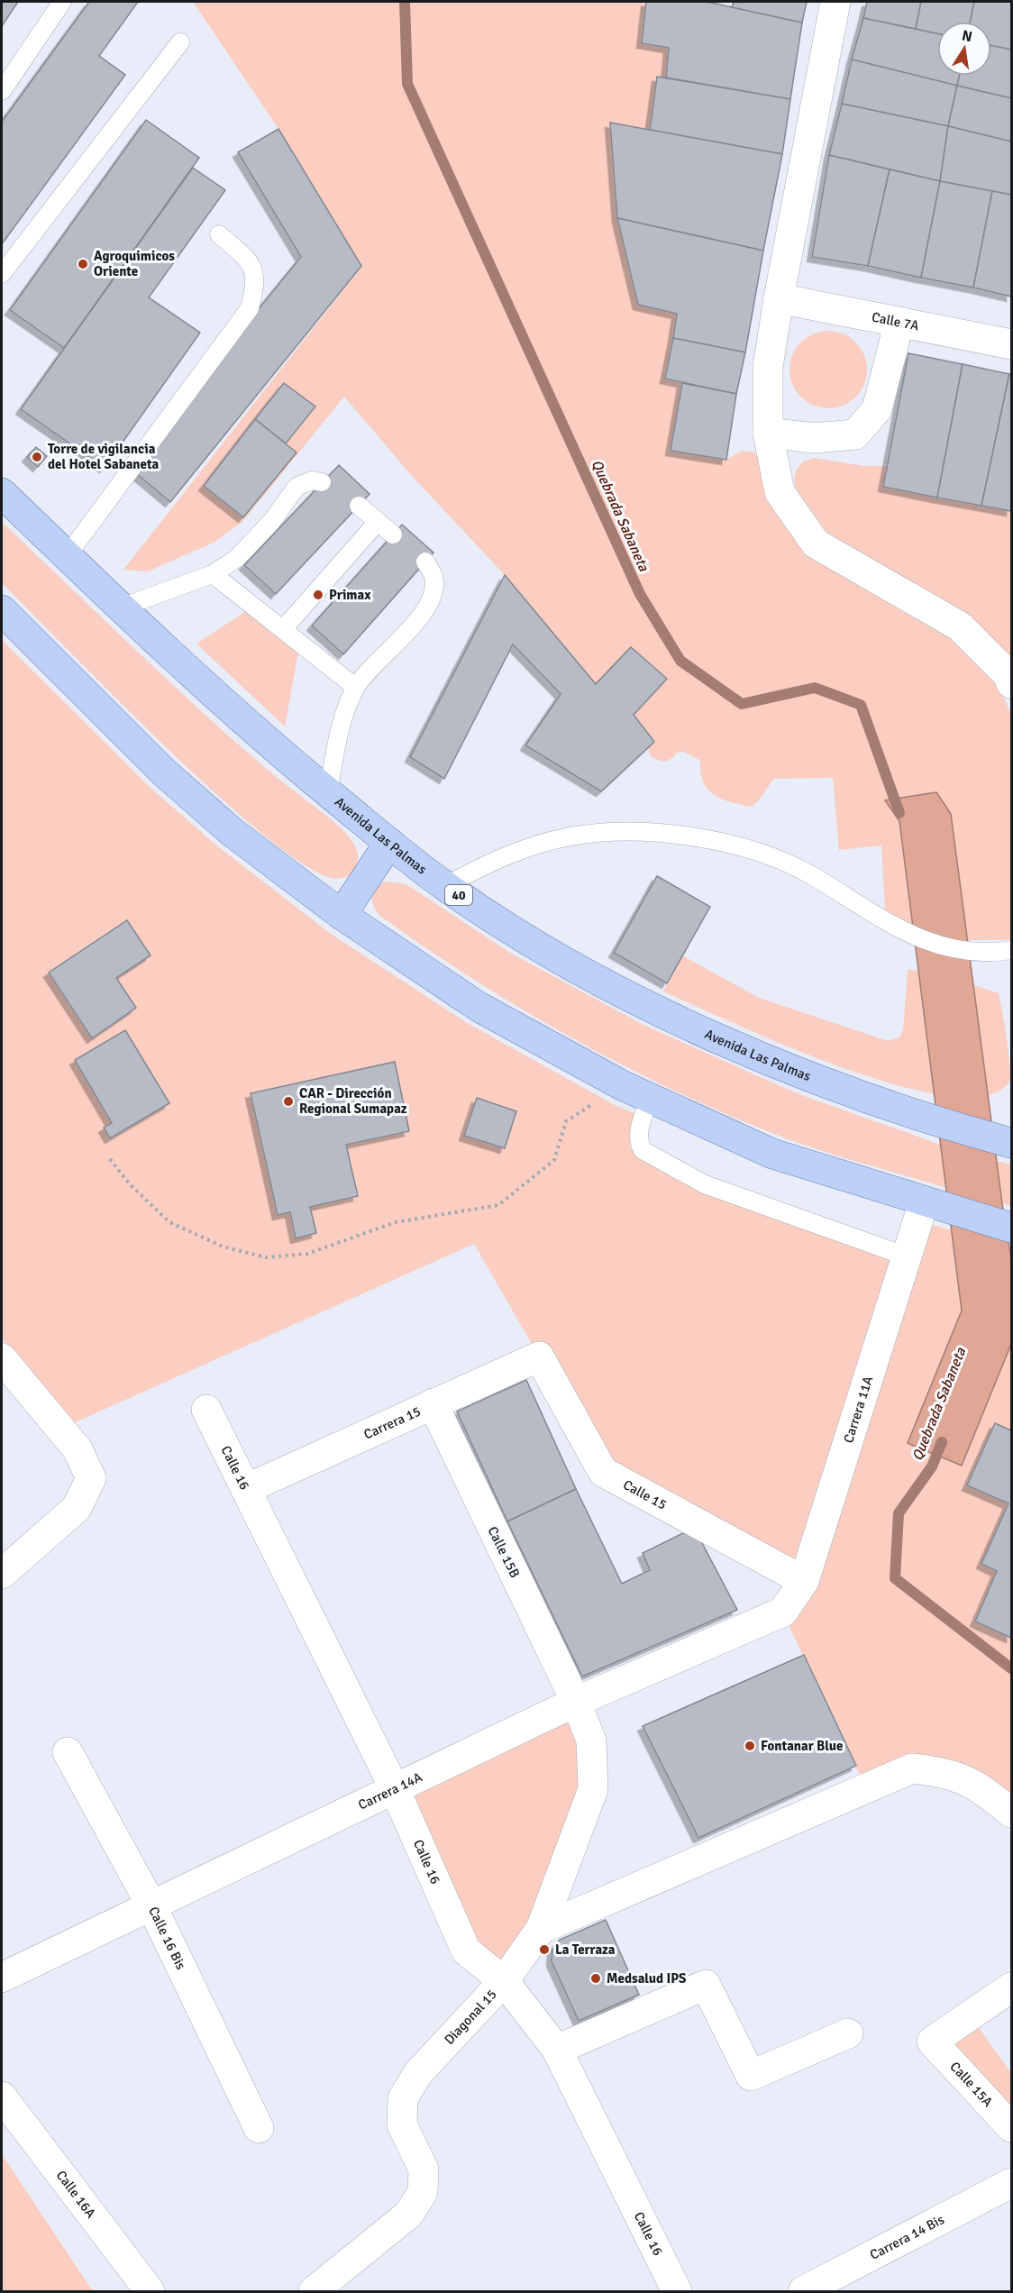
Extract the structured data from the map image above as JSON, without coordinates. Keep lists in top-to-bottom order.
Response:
{
  "streets": {
    "main road": ["Avenida Las Palmas", "40"],
    "street": [
      "Calle 7A",
      "Carrera 11A",
      "Carrera 15",
      "Calle 16",
      "Calle 15",
      "Calle 15B",
      "Carrera 14A",
      "Calle 16 Bis",
      "Diagonal 15",
      "Calle 15A",
      "Calle 16A",
      "Carrera 14 Bis"
    ]
  },
  "crossings": [
    ["Carrera 11A", "Calle 15"],
    ["Carrera 11A", "Carrera 14A"],
    ["Carrera 15", "Calle 16"],
    ["Carrera 15", "Calle 15"],
    ["Carrera 15", "Calle 15B"],
    ["Calle 16", "Carrera 14A"],
    ["Calle 16", "Diagonal 15"],
    ["Calle 15B", "Carrera 14A"],
    ["Calle 15B", "Diagonal 15"],
    ["Carrera 14A", "Calle 16 Bis"],
    ["Carrera 14A", "Diagonal 15"]
  ],
  "water": ["Quebrada Sabaneta"],
  "places": [
    "Agroquimicos Oriente",
    "Torre de vigilancia del Hotel Sabaneta",
    "Primax",
    "CAR - Dirección Regional Sumapaz",
    "Fontanar Blue",
    "La Terraza",
    "Medsalud IPS"
  ],
  "north": "top"
}
